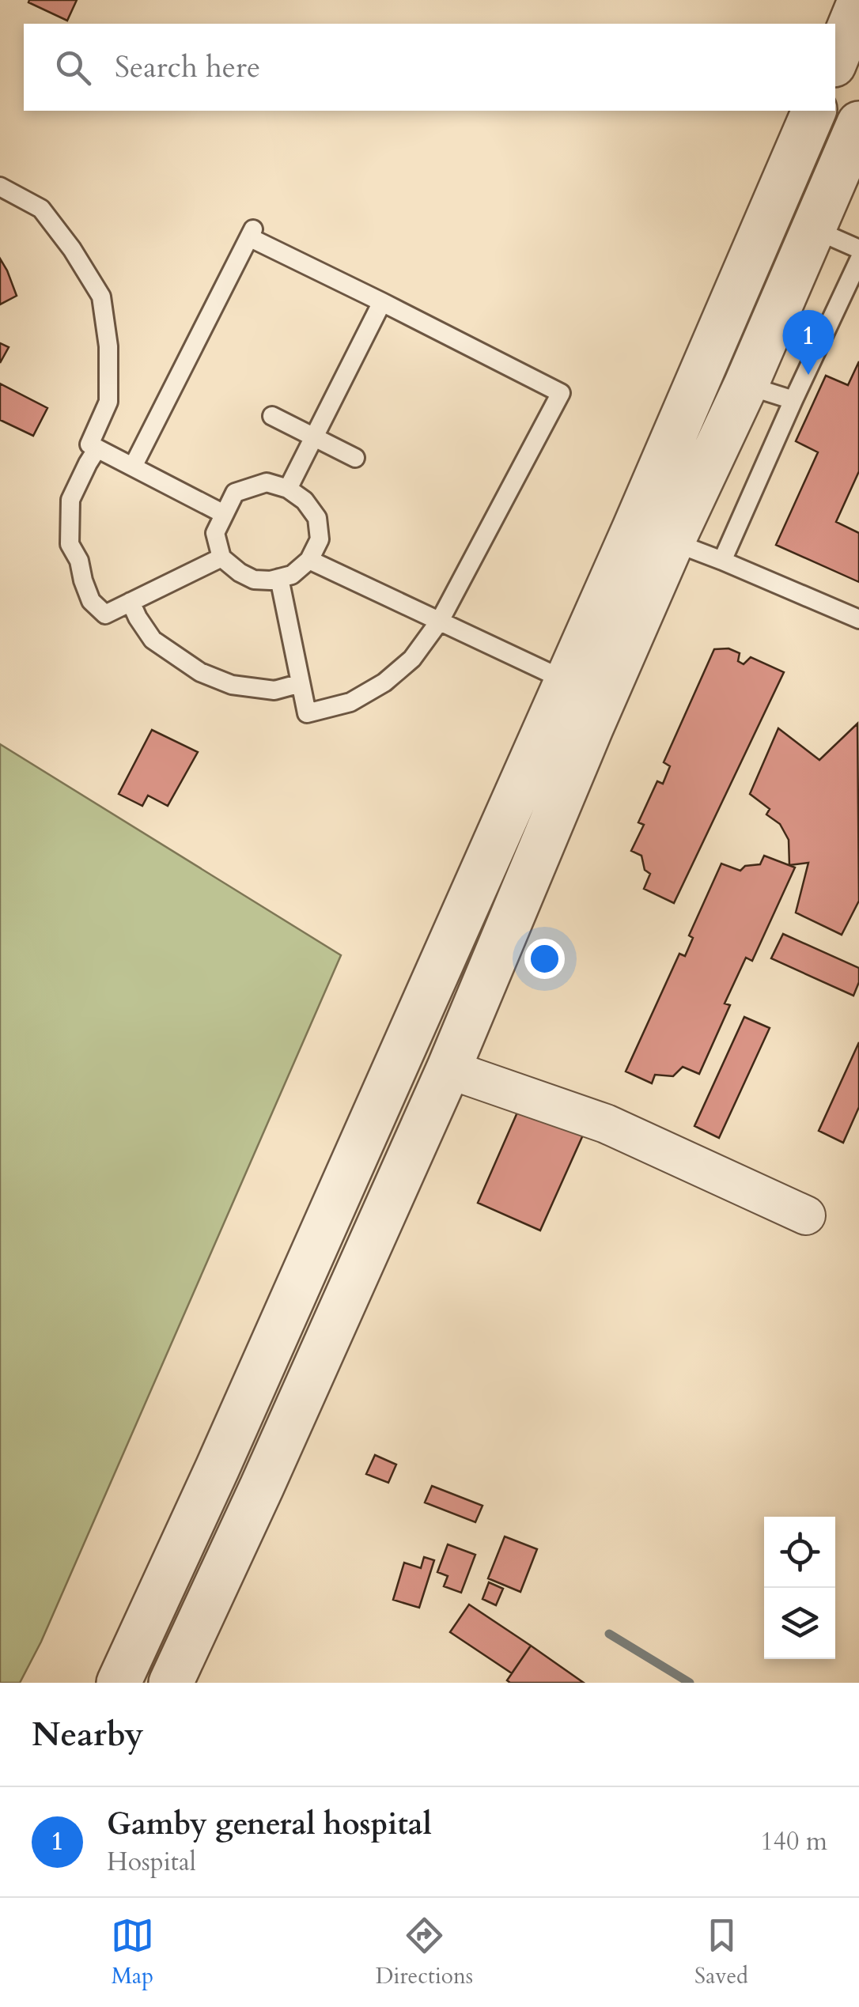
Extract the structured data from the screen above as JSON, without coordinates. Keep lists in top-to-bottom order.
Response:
{
  "page": {
    "search": "Search here",
    "pins": "1",
    "heading": "Nearby",
    "list": [
      {
        "mark": "1",
        "name": "Gamby general hospital",
        "note": "Hospital",
        "value": "140 m"
      }
    ],
    "nav": ["Map", "Directions", "Saved"]
  }
}
